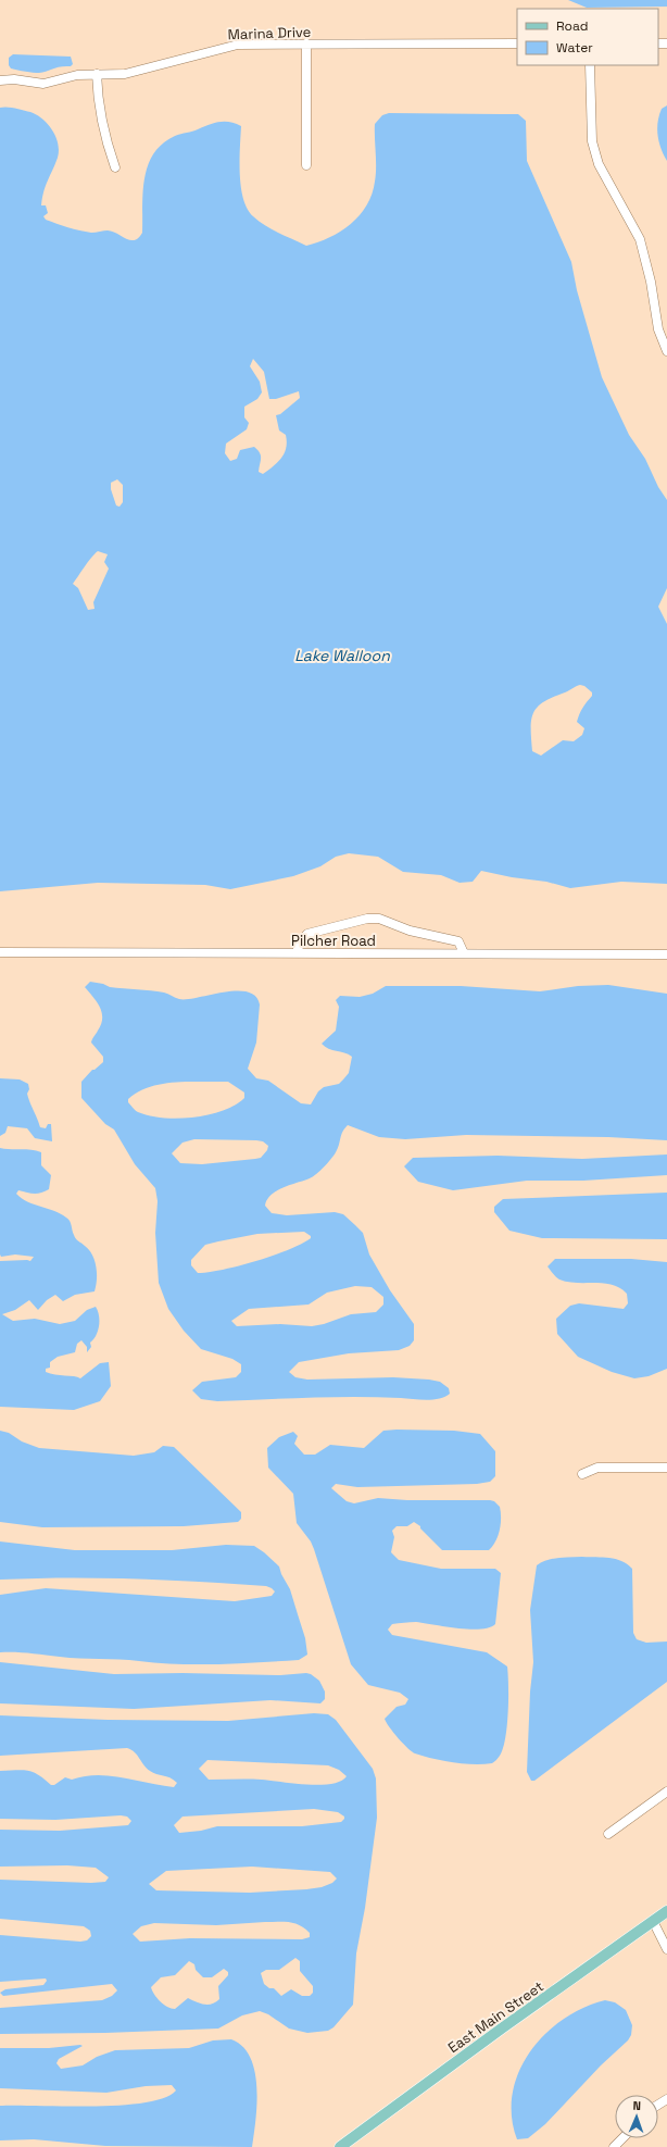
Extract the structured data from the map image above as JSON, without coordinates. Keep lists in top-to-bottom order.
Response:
{
  "streets": {
    "main road": ["East Main Street"],
    "street": ["Marina Drive", "Pilcher Road"]
  },
  "water": ["Lake Walloon"],
  "legend": ["Road", "Water"],
  "north": "top"
}
